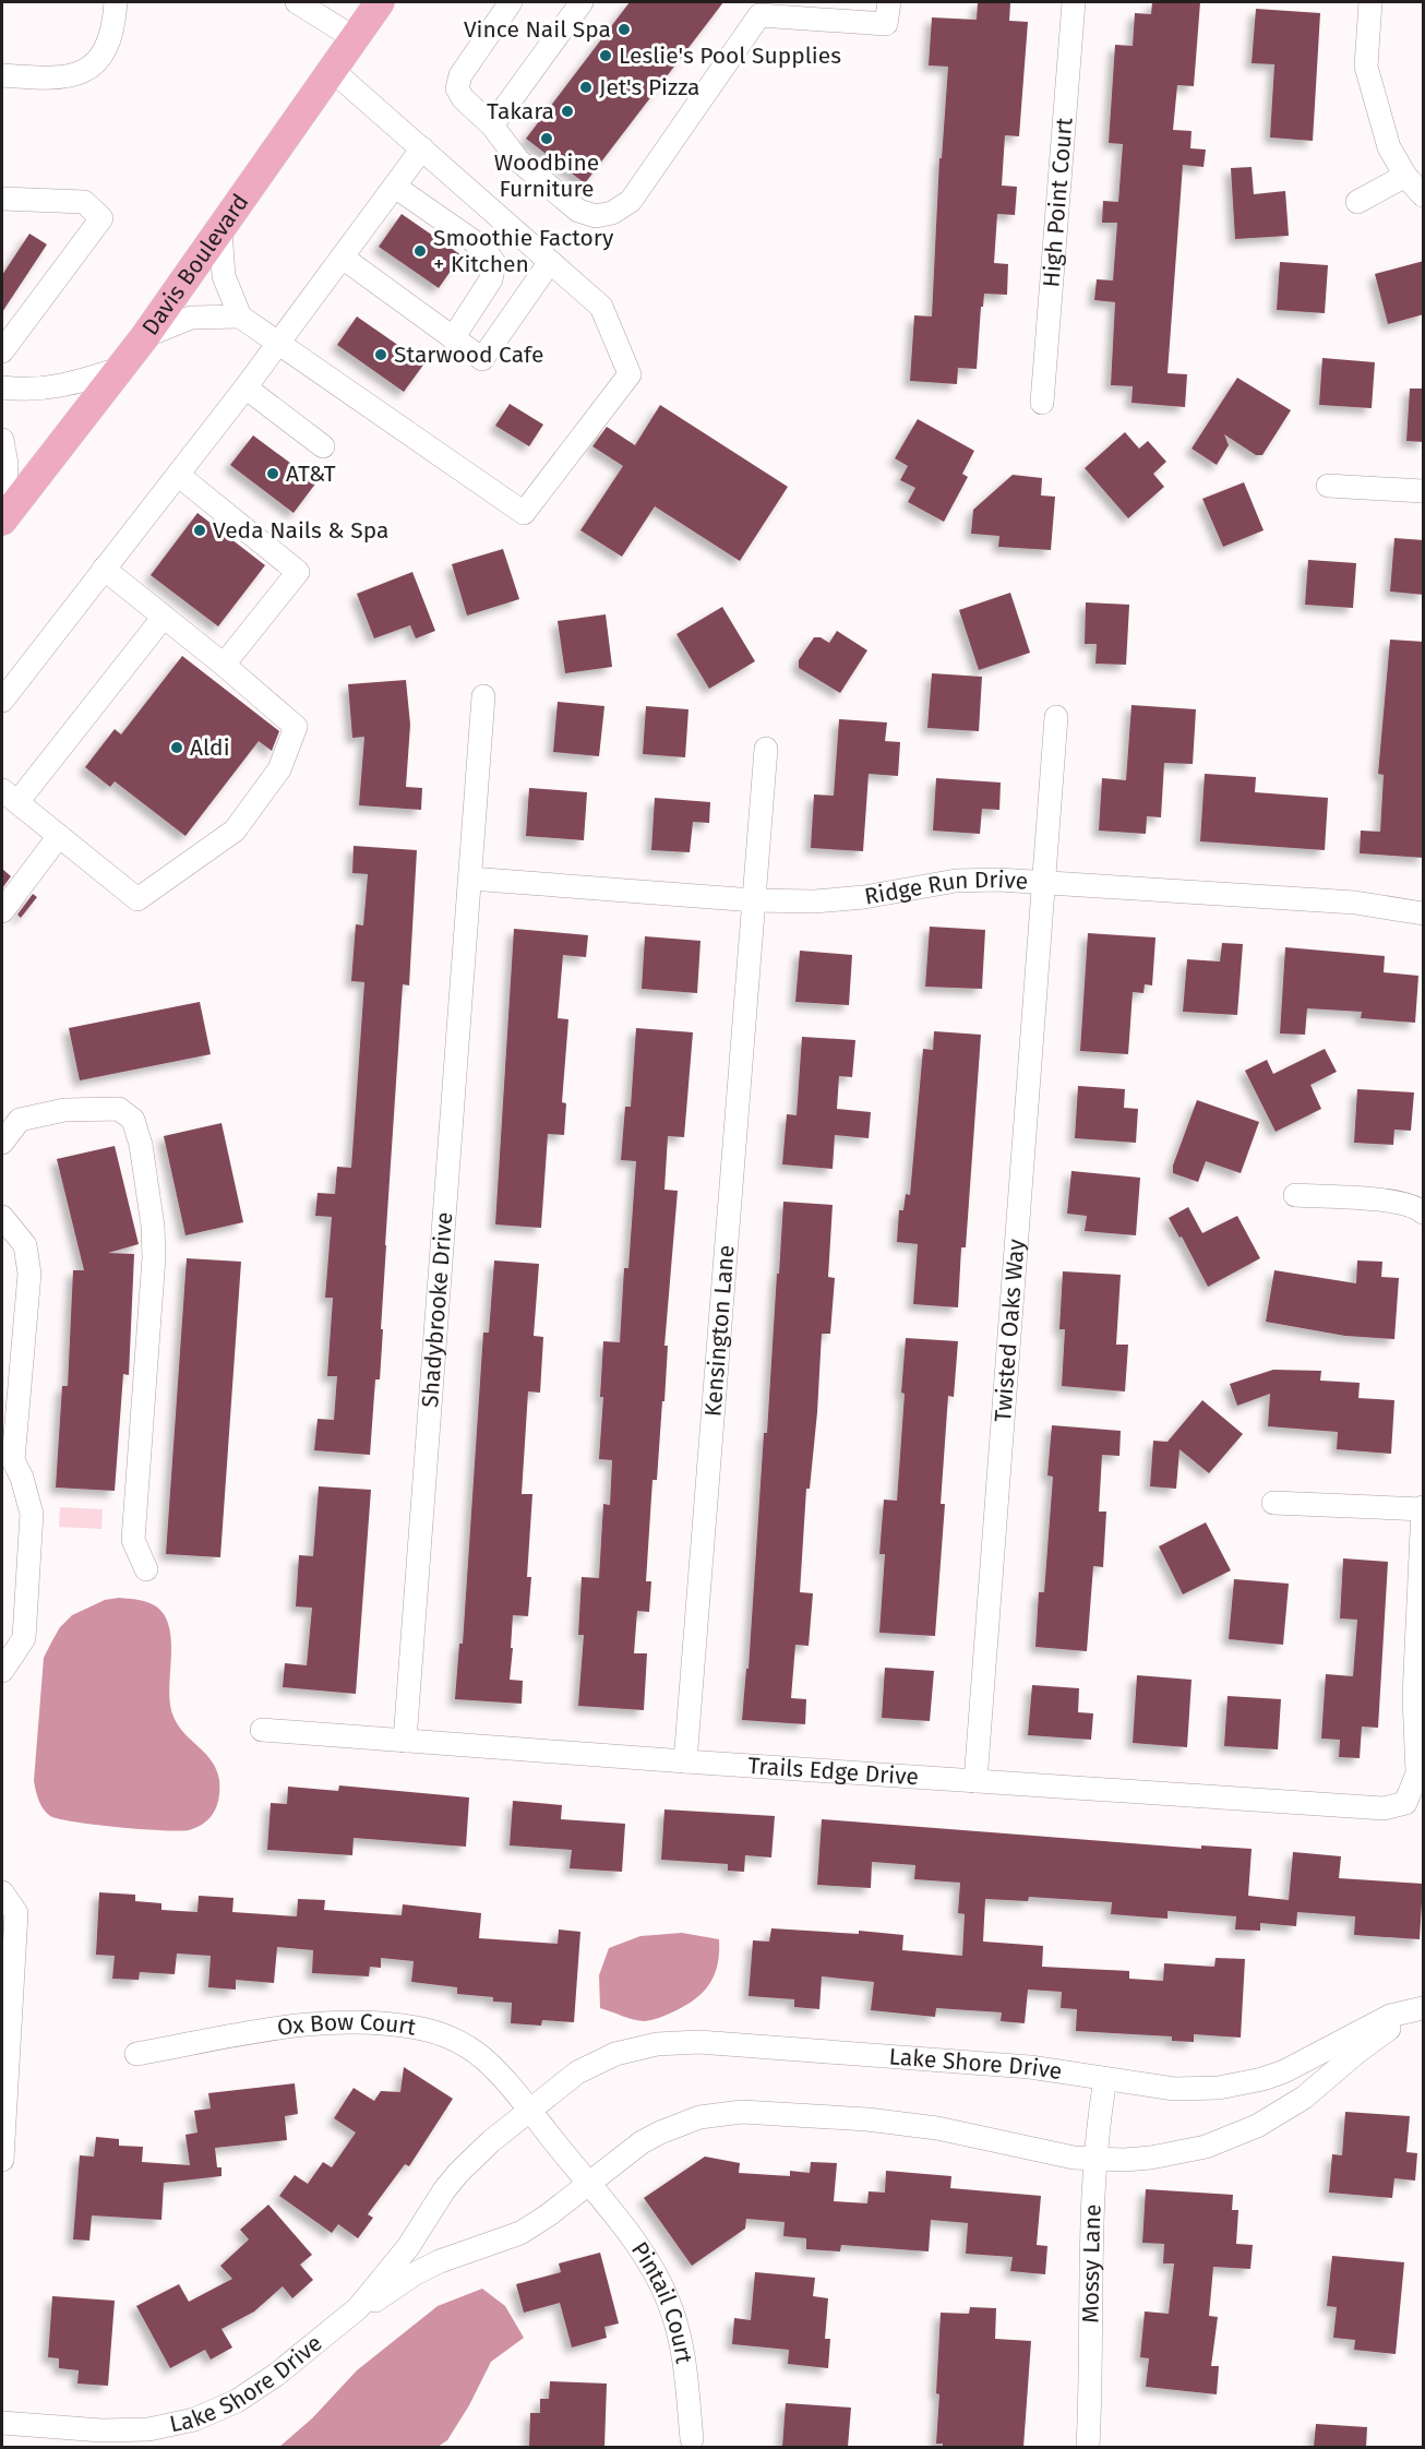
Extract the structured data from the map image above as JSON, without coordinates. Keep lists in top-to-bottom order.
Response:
{
  "streets": {
    "main road": ["Davis Boulevard"],
    "street": [
      "High Point Court",
      "Ridge Run Drive",
      "Shadybrooke Drive",
      "Kensington Lane",
      "Twisted Oaks Way",
      "Trails Edge Drive",
      "Ox Bow Court",
      "Lake Shore Drive",
      "Mossy Lane",
      "Pintail Court"
    ]
  },
  "crossings": [
    ["Ridge Run Drive", "Shadybrooke Drive"],
    ["Ridge Run Drive", "Kensington Lane"],
    ["Ridge Run Drive", "Twisted Oaks Way"],
    ["Shadybrooke Drive", "Trails Edge Drive"],
    ["Kensington Lane", "Trails Edge Drive"],
    ["Twisted Oaks Way", "Trails Edge Drive"],
    ["Ox Bow Court", "Lake Shore Drive"],
    ["Lake Shore Drive", "Mossy Lane"],
    ["Lake Shore Drive", "Pintail Court"]
  ],
  "places": [
    "Vince Nail Spa",
    "Leslie's Pool Supplies",
    "Jet's Pizza",
    "Takara",
    "Woodbine Furniture",
    "Smoothie Factory + Kitchen",
    "Starwood Cafe",
    "AT&T",
    "Veda Nails & Spa",
    "Aldi"
  ]
}
